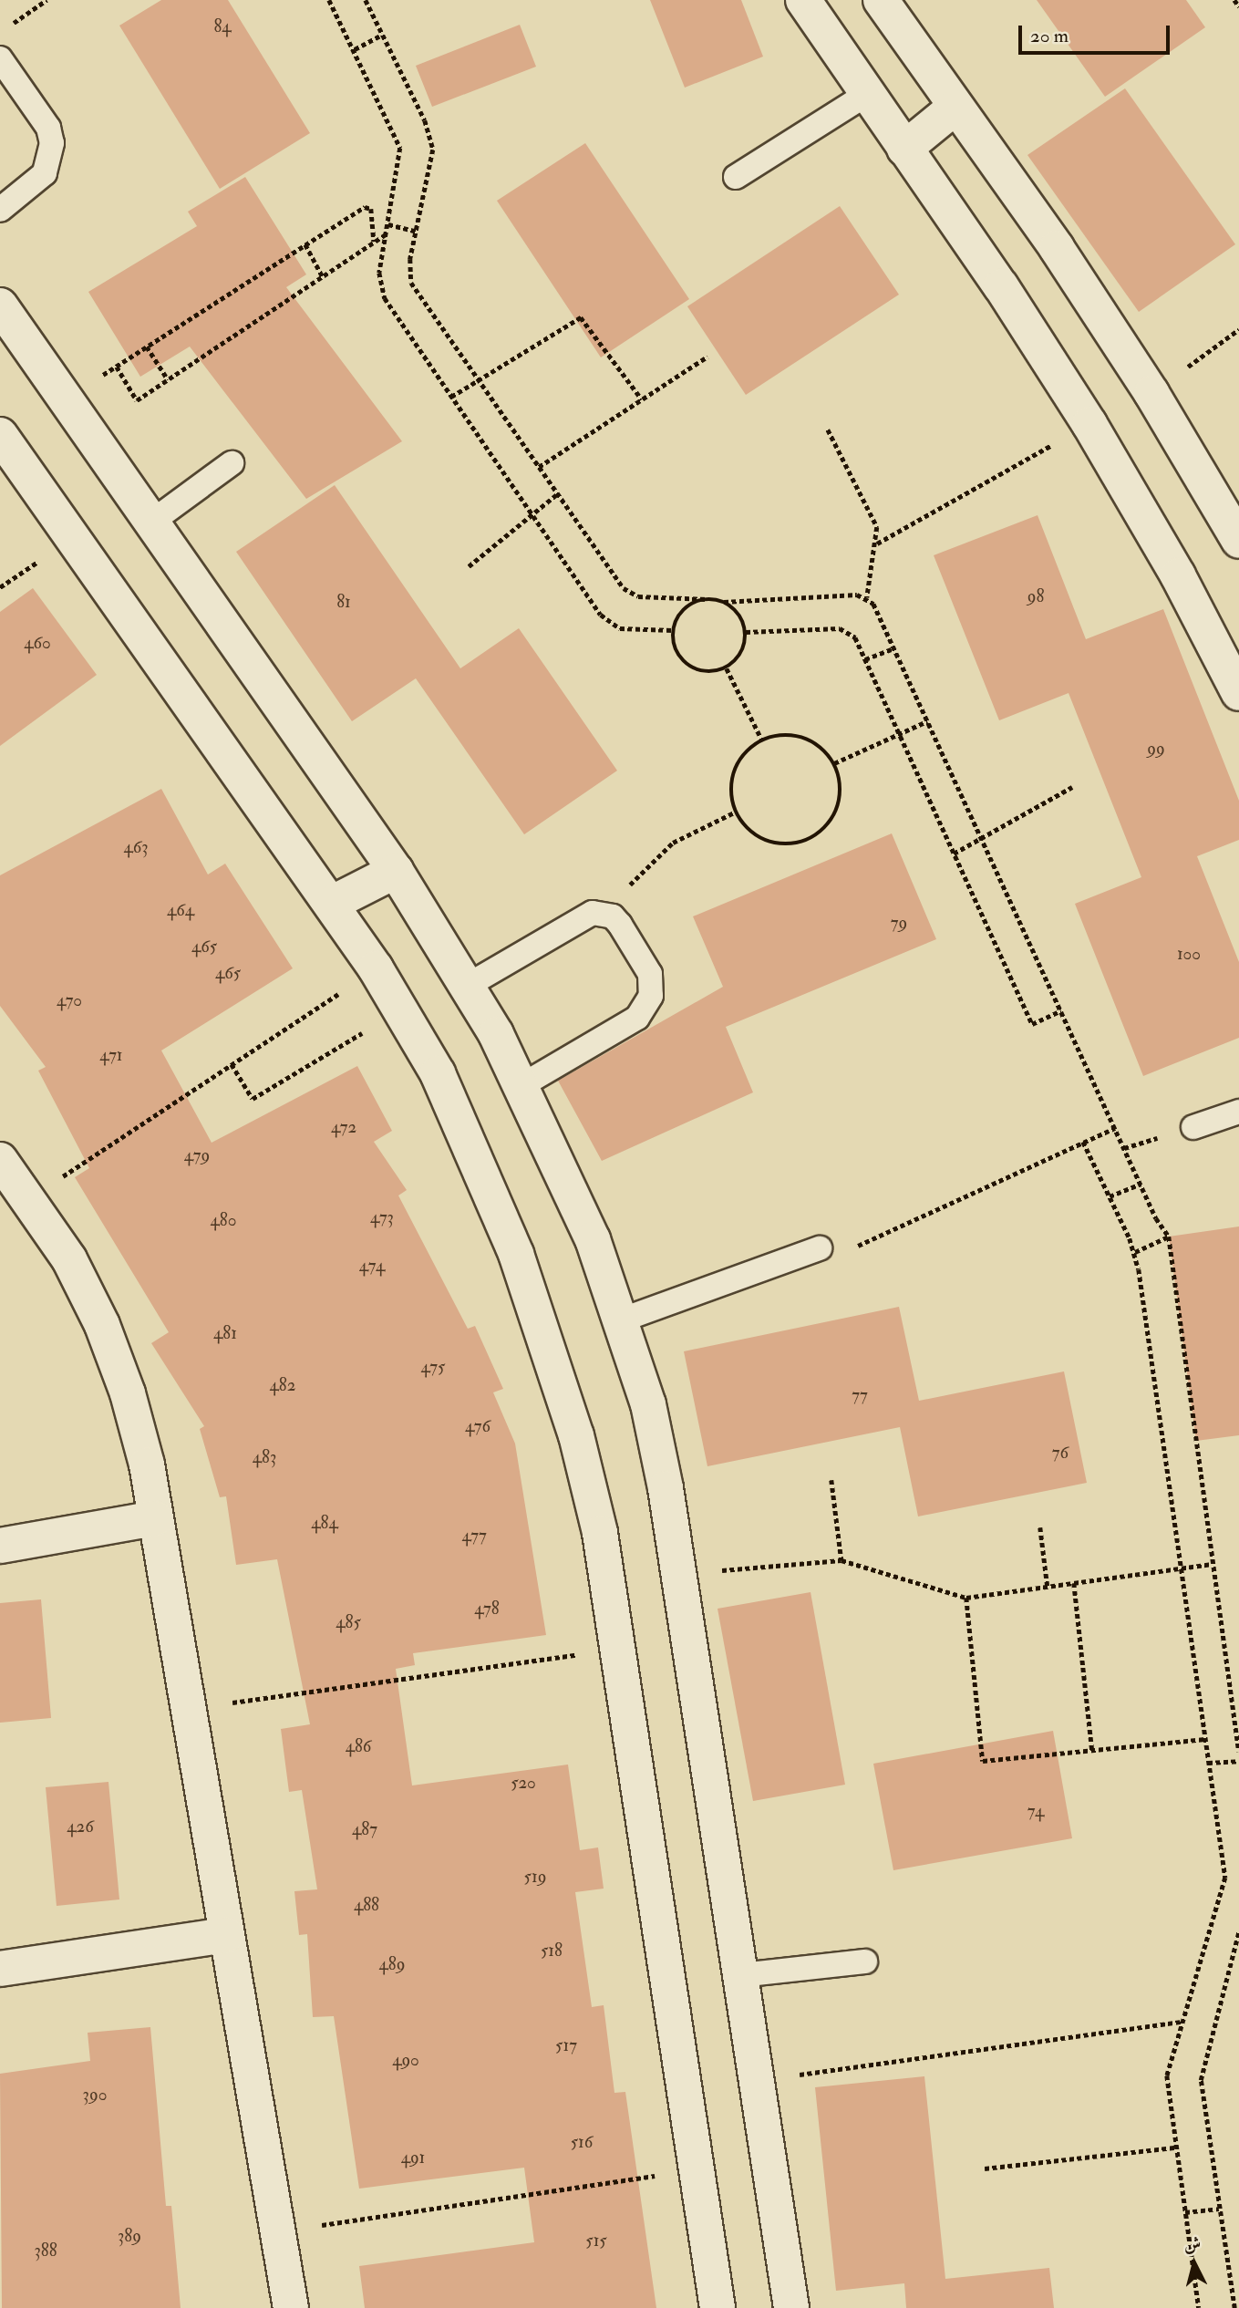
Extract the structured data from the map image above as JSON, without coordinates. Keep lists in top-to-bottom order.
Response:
{
  "house_numbers": [
    "84",
    "98",
    "81",
    "460",
    "99",
    "463",
    "464",
    "79",
    "465",
    "100",
    "465",
    "470",
    "471",
    "472",
    "479",
    "473",
    "480",
    "474",
    "481",
    "475",
    "482",
    "77",
    "476",
    "76",
    "483",
    "484",
    "477",
    "478",
    "485",
    "486",
    "520",
    "74",
    "426",
    "487",
    "519",
    "488",
    "518",
    "489",
    "517",
    "490",
    "390",
    "516",
    "491",
    "389",
    "515",
    "388"
  ],
  "scale_bar": "20 m",
  "north": "top"
}
